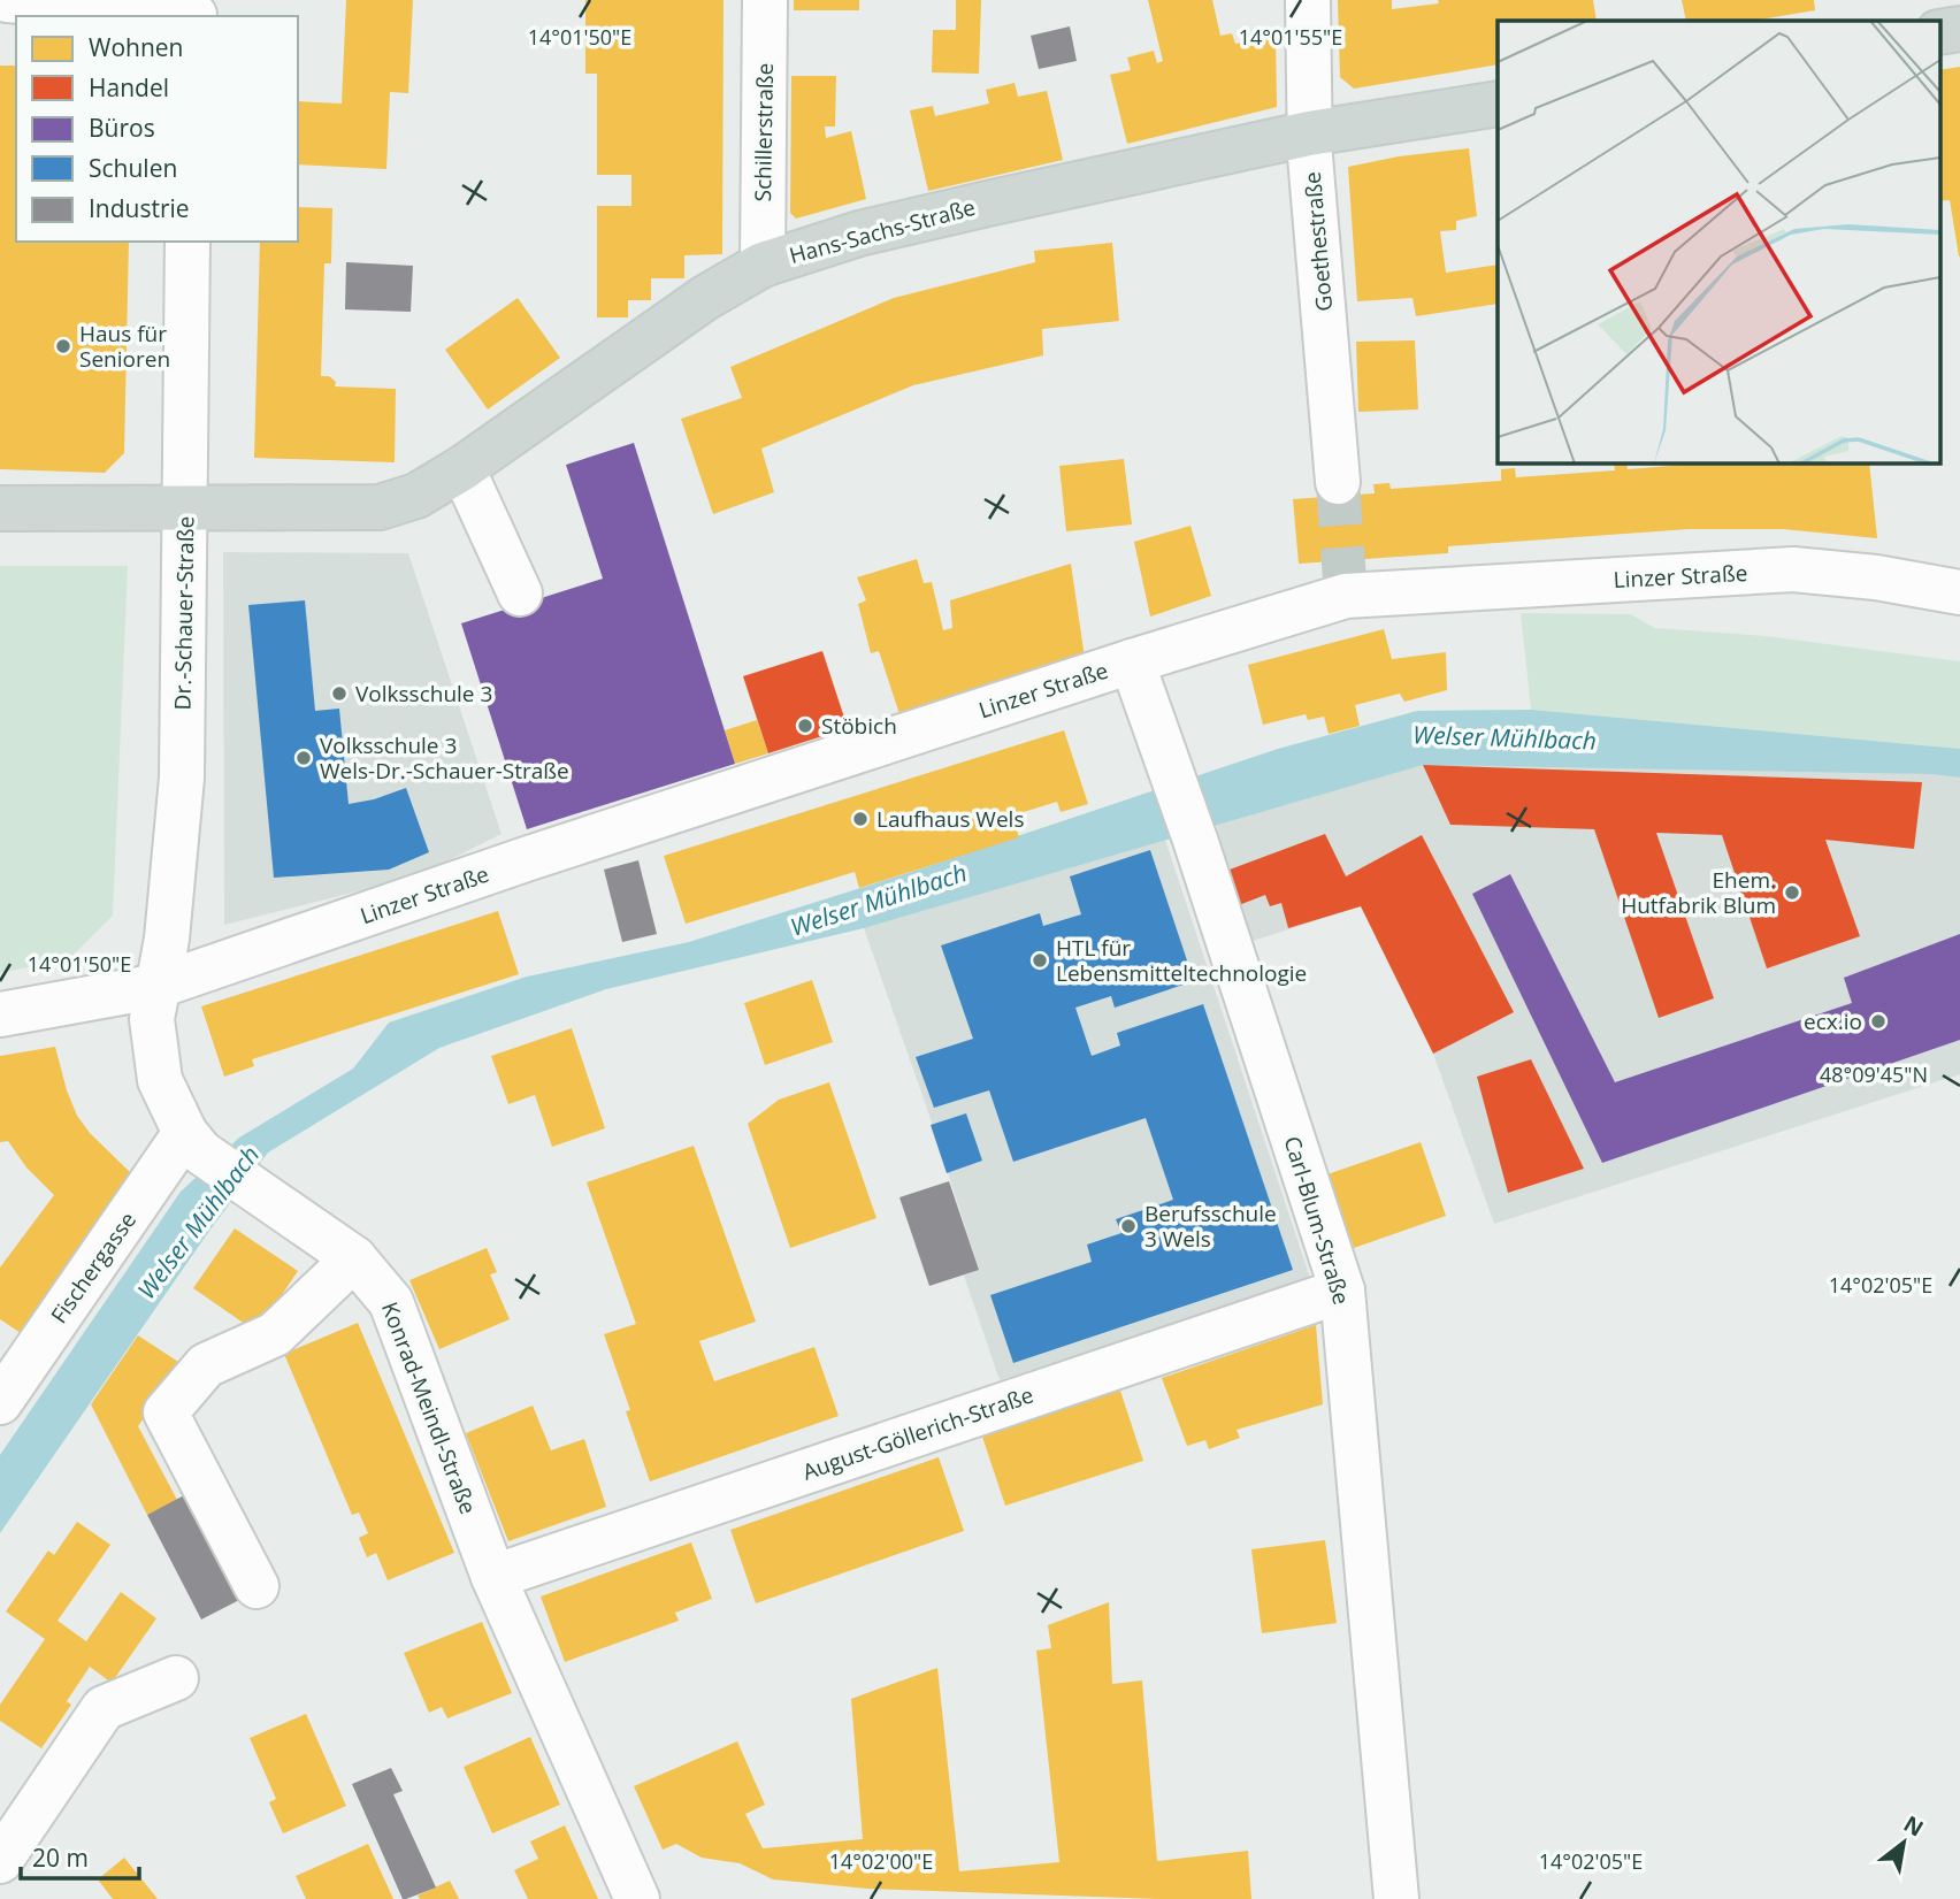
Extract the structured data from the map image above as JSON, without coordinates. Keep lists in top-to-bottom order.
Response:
{
  "streets": {
    "main road": ["Hans-Sachs-Straße"],
    "street": [
      "Schillerstraße",
      "Goethestraße",
      "Linzer Straße",
      "Dr.-Schauer-Straße",
      "Carl-Blum-Straße",
      "Fischergasse",
      "Konrad-Meindl-Straße",
      "August-Göllerich-Straße"
    ]
  },
  "crossings": [
    ["Schillerstraße", "Hans-Sachs-Straße"],
    ["Hans-Sachs-Straße", "Goethestraße"],
    ["Hans-Sachs-Straße", "Dr.-Schauer-Straße"],
    ["Linzer Straße", "Dr.-Schauer-Straße"],
    ["Linzer Straße", "Carl-Blum-Straße"],
    ["Linzer Straße", "Konrad-Meindl-Straße"],
    ["Dr.-Schauer-Straße", "Konrad-Meindl-Straße"],
    ["Carl-Blum-Straße", "August-Göllerich-Straße"],
    ["Fischergasse", "Konrad-Meindl-Straße"],
    ["Konrad-Meindl-Straße", "August-Göllerich-Straße"]
  ],
  "water": ["Welser Mühlbach"],
  "places": [
    "Haus für Senioren",
    "Volksschule 3",
    "Stöbich",
    "Volksschule 3 Wels-Dr.-Schauer-Straße",
    "Laufhaus Wels",
    "Ehem. Hutfabrik Blum",
    "HTL für Lebensmitteltechnologie",
    "ecx.io",
    "Berufsschule 3 Wels"
  ],
  "legend": [
    "Wohnen",
    "Handel",
    "Büros",
    "Schulen",
    "Industrie"
  ],
  "scale_bar": "20 m",
  "north": "top right",
  "coordinates": [
    "14°01'50\"E",
    "14°01'55\"E",
    "48°09'45\"N",
    "14°02'05\"E",
    "14°02'00\"E"
  ]
}
